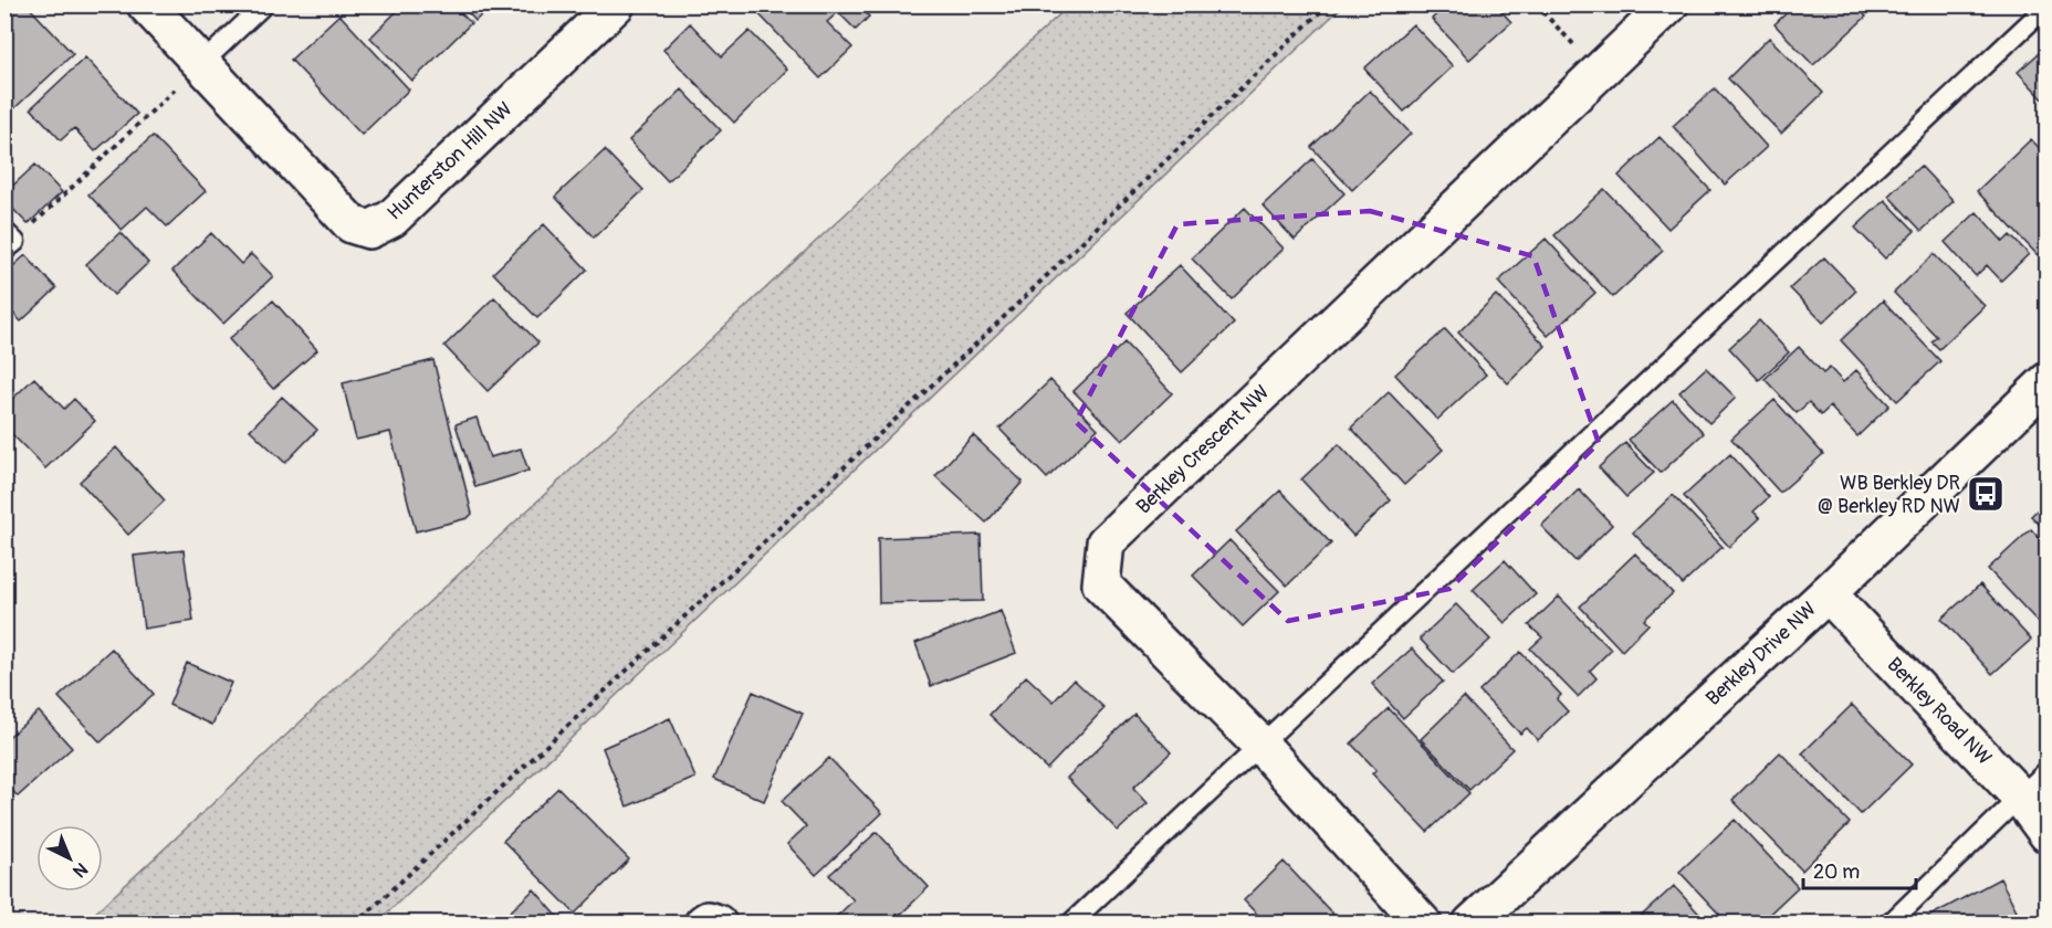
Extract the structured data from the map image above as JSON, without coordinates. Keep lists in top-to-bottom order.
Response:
{
  "streets": {
    "street": [
      "Hunterston Hill NW",
      "Berkley Crescent NW",
      "Berkley Drive NW",
      "Berkley Road NW"
    ]
  },
  "crossings": [
    ["Berkley Drive NW", "Berkley Road NW"]
  ],
  "places": {
    "bus stop": ["WB Berkley DR @ Berkley RD NW"]
  },
  "scale_bar": "20 m",
  "north": "bottom right"
}
